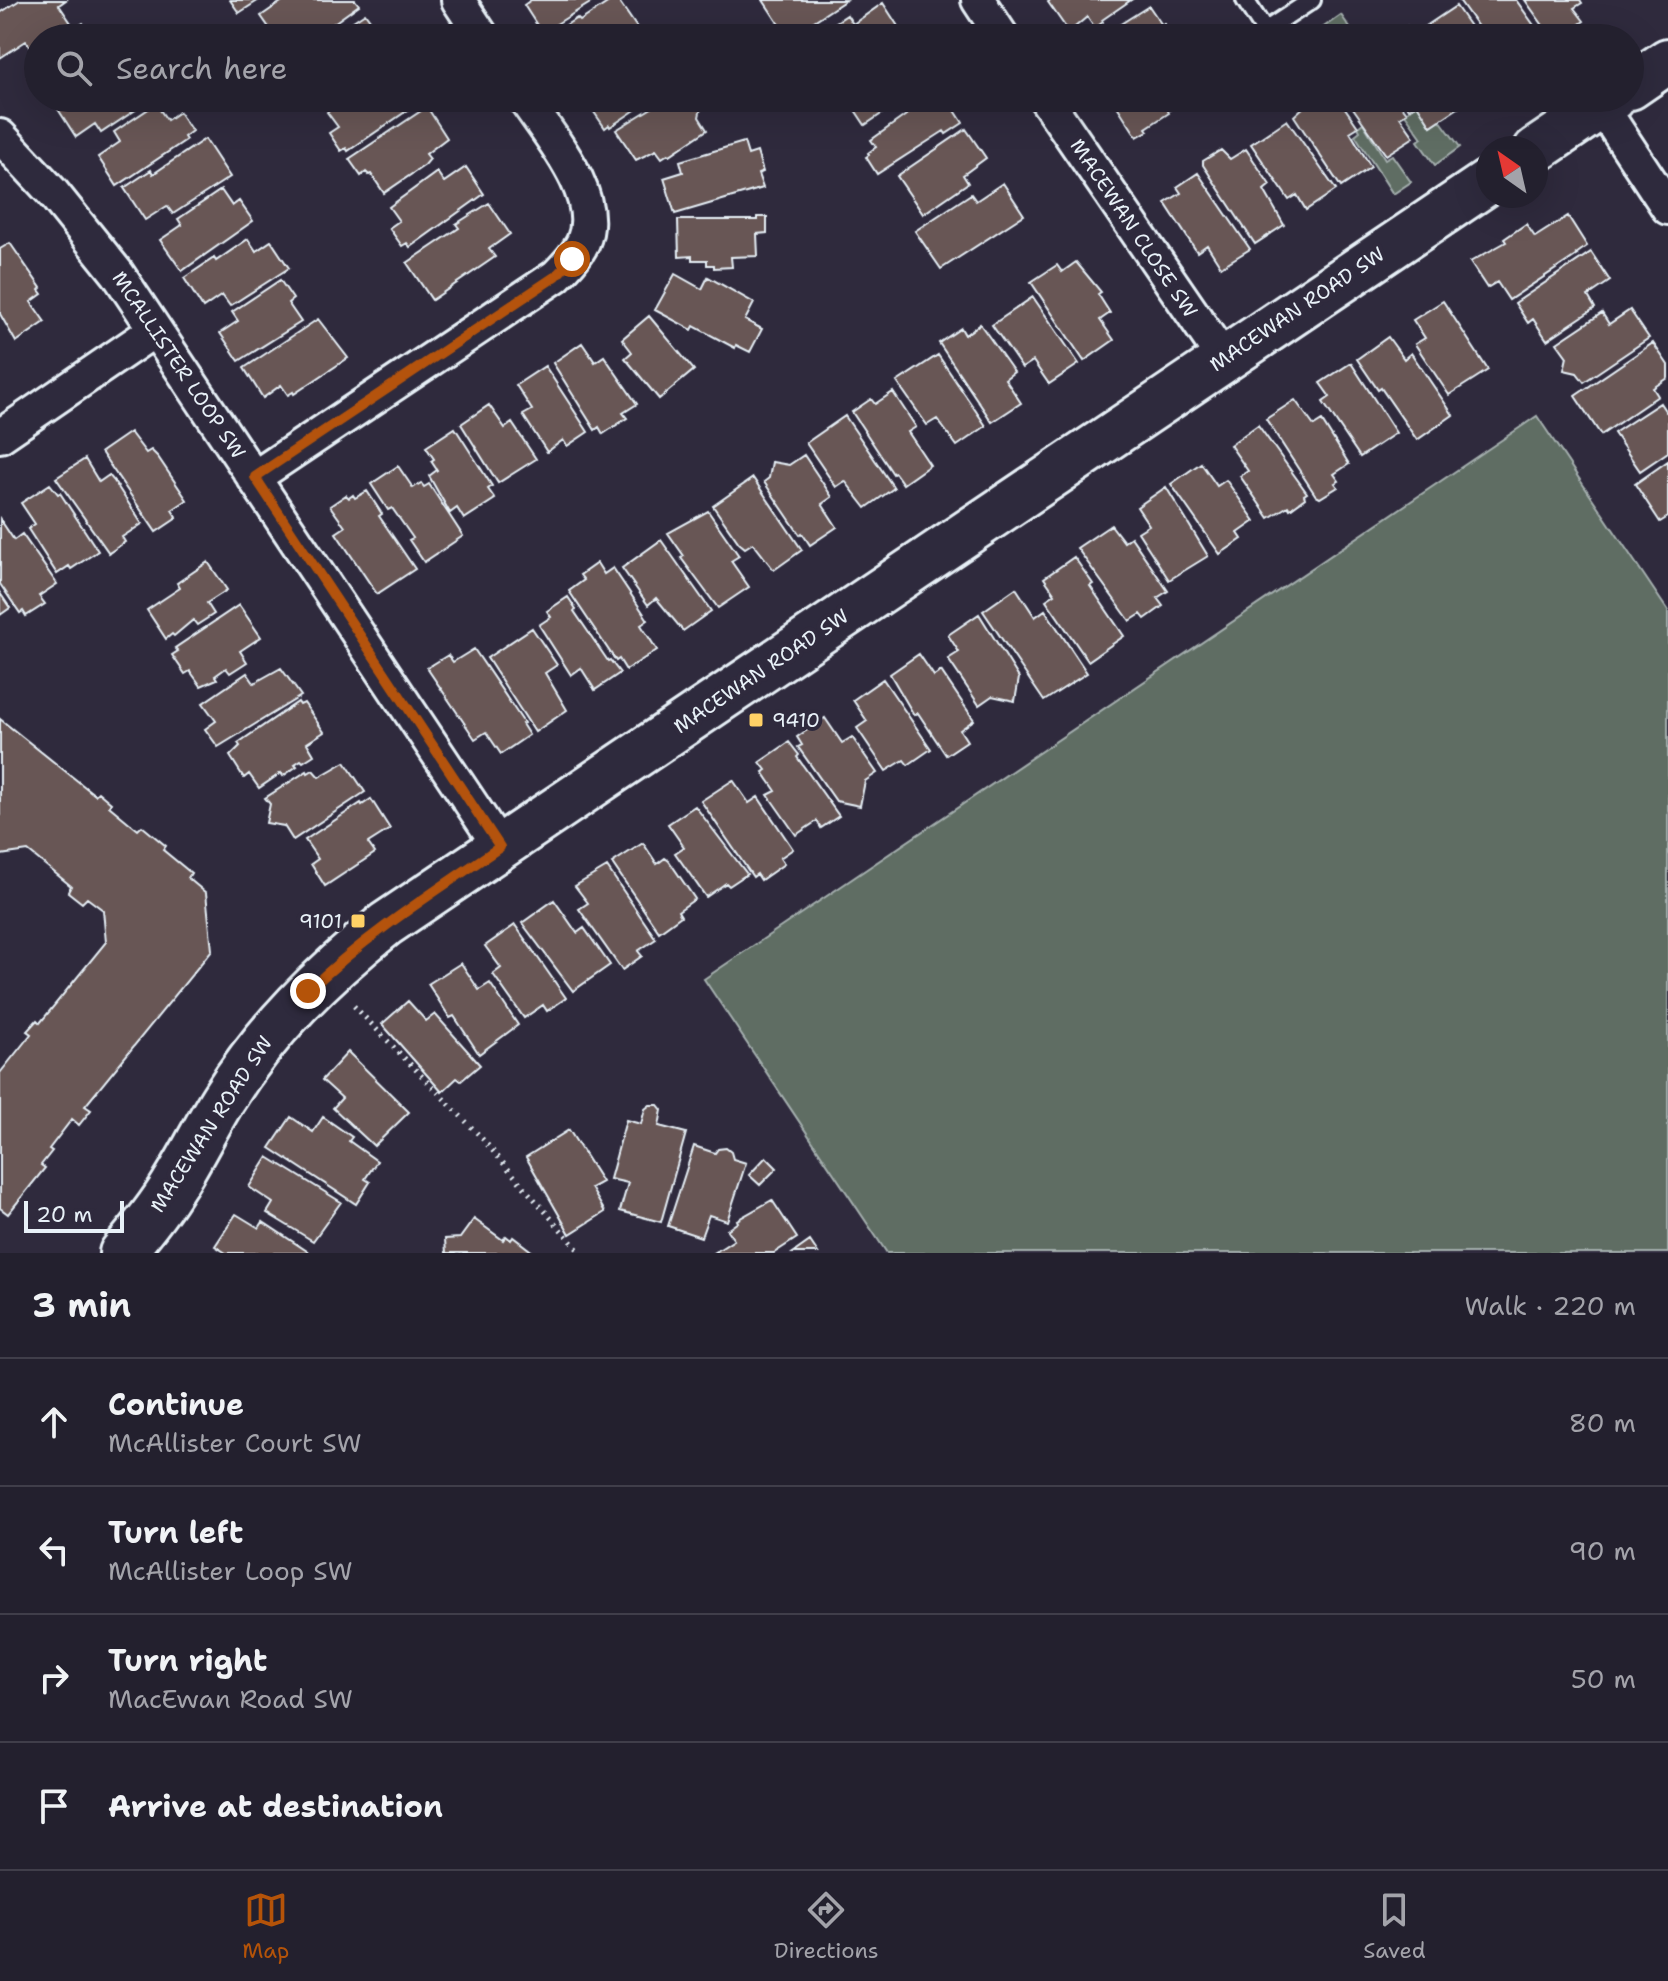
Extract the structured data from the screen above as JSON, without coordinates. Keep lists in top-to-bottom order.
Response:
{
  "streets": {
    "street": ["MACEWAN CLOSE SW", "MACEWAN ROAD SW", "MCALLISTER LOOP SW"]
  },
  "crossings": [
    ["MACEWAN CLOSE SW", "MACEWAN ROAD SW"],
    ["MACEWAN ROAD SW", "MCALLISTER LOOP SW"]
  ],
  "places": {
    "transit": ["9410", "9101"]
  },
  "scale_bar": "20 m",
  "north": "top left",
  "page": {
    "search": "Search here",
    "scale": "20 m",
    "heading": ["3 min", "Walk · 220 m"],
    "list": [
      ["Continue", "McAllister Court SW", "80 m"],
      ["Turn left", "McAllister Loop SW", "90 m"],
      ["Turn right", "MacEwan Road SW", "50 m"],
      "Arrive at destination"
    ],
    "nav": ["Map", "Directions", "Saved"]
  }
}
